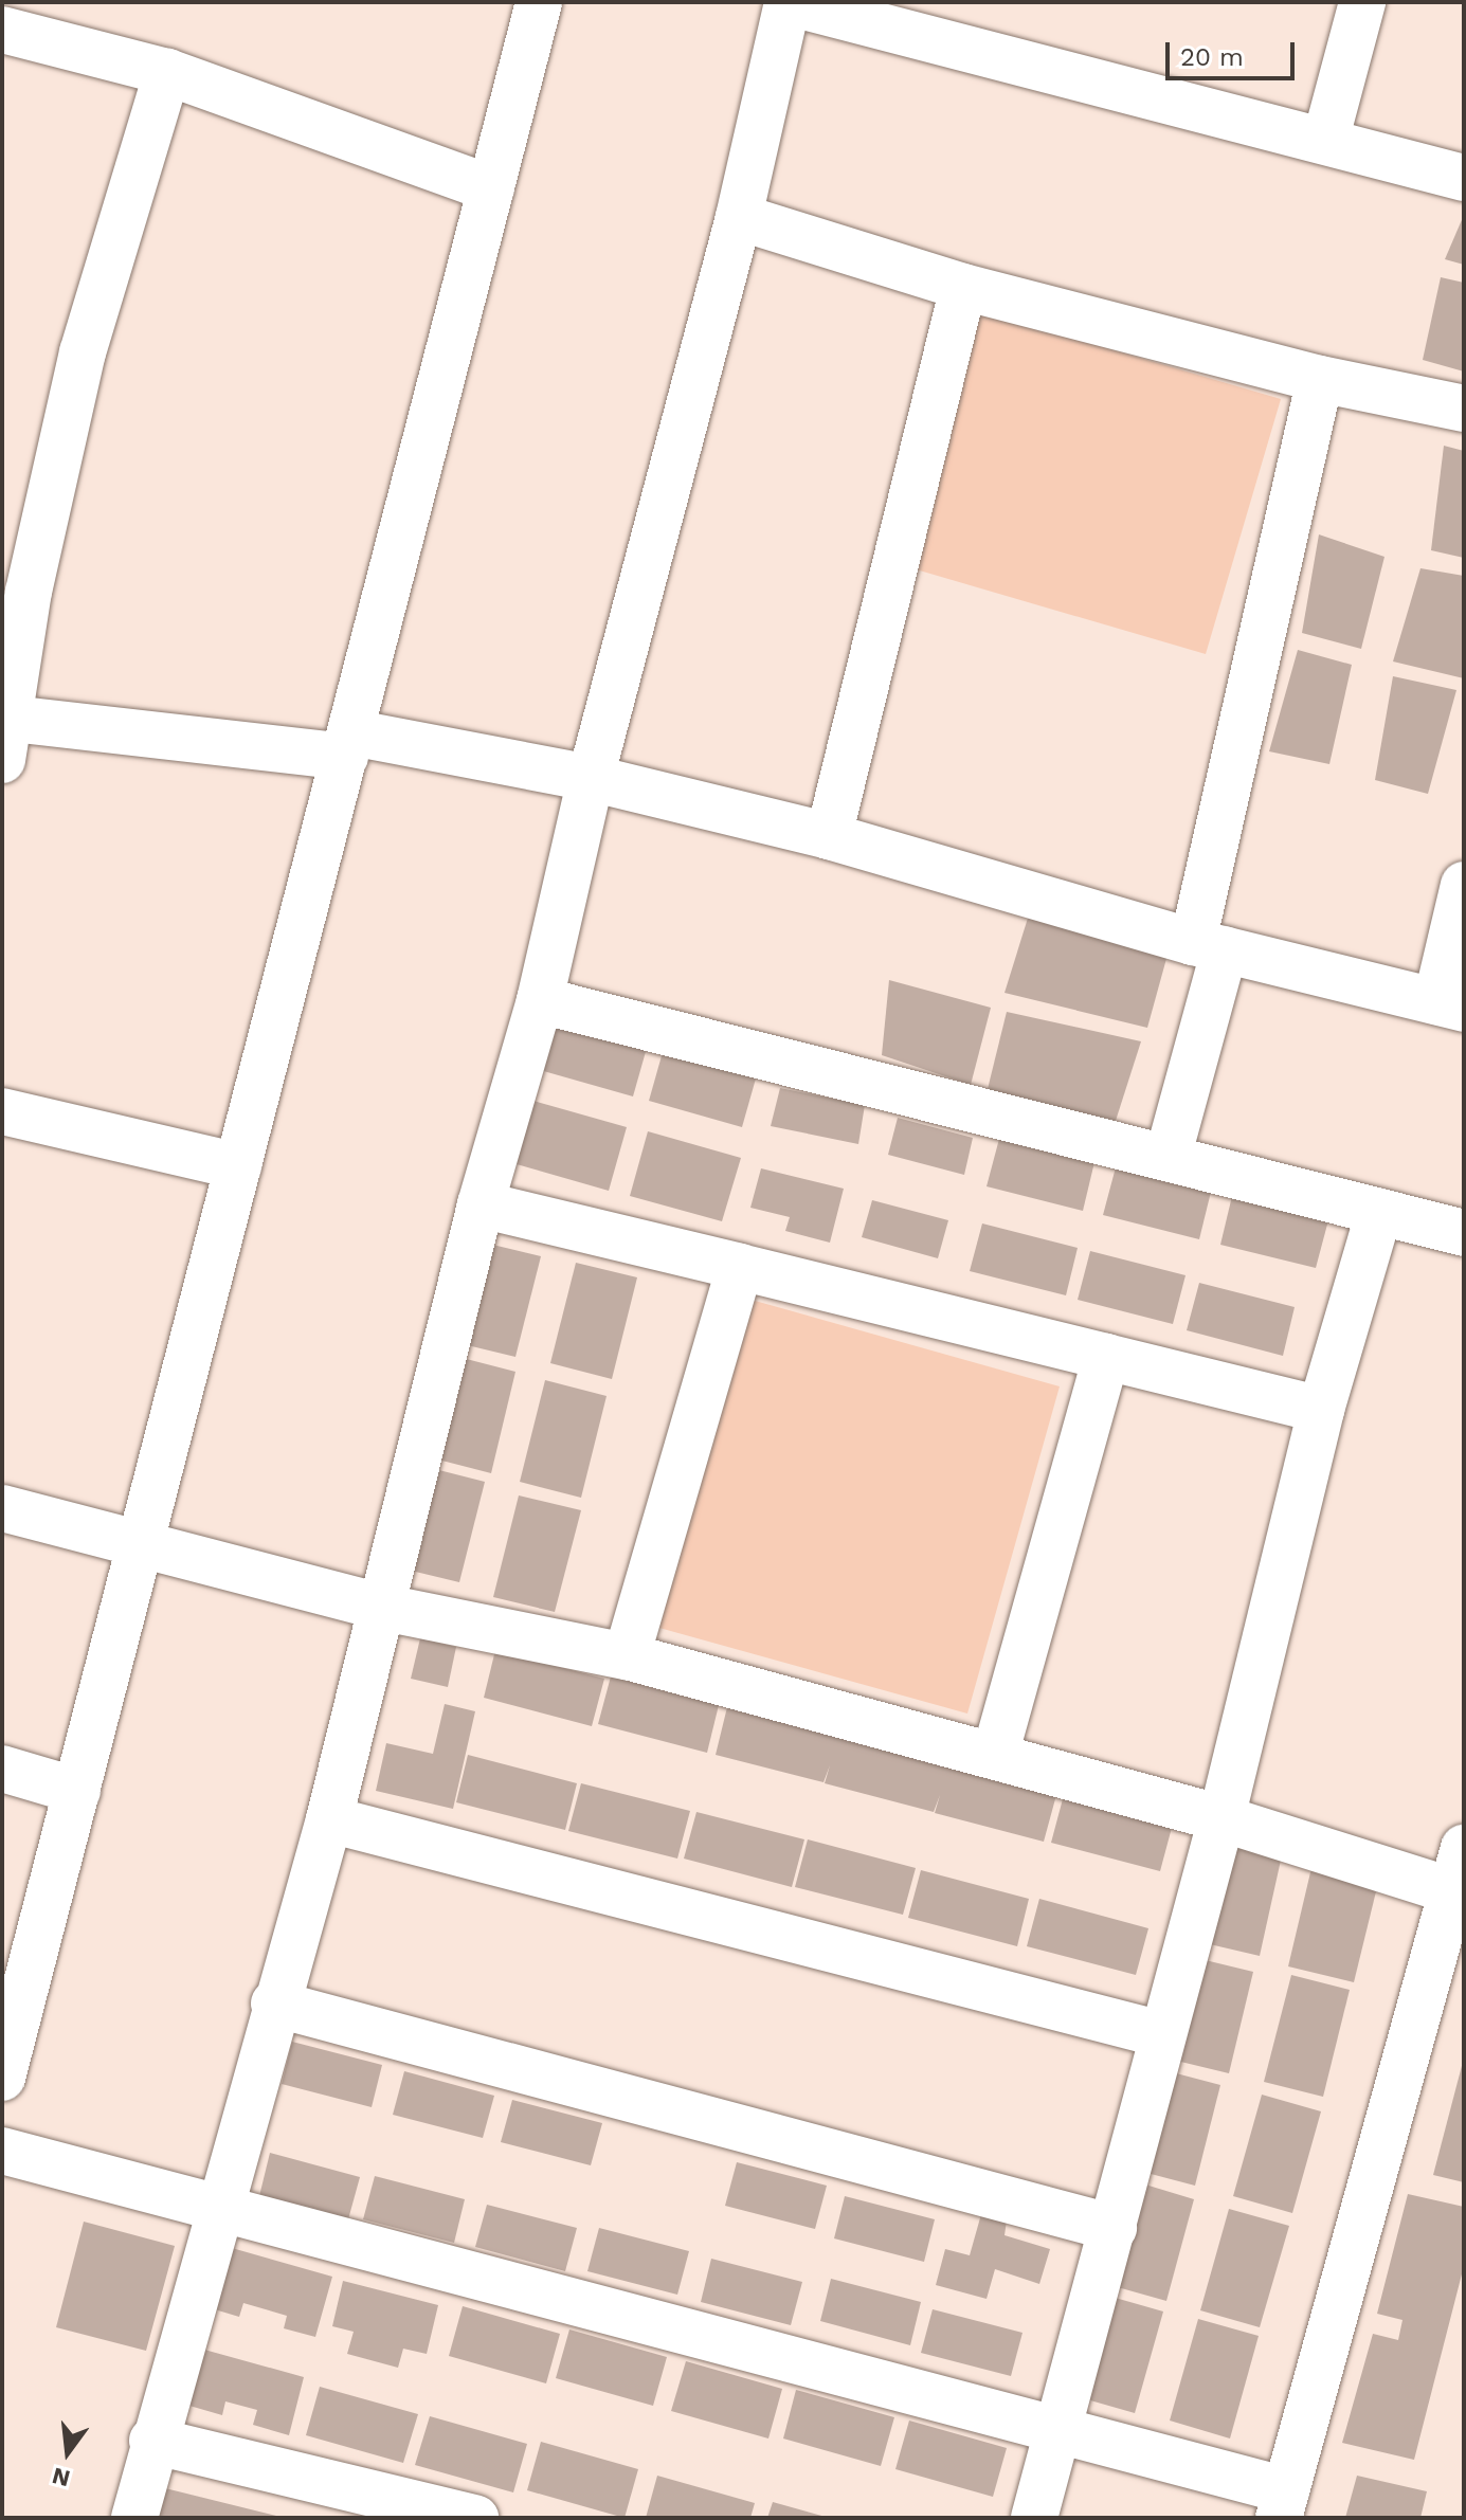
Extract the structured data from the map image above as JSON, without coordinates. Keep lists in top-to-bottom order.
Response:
{
  "scale_bar": "20 m",
  "north": "bottom"
}
